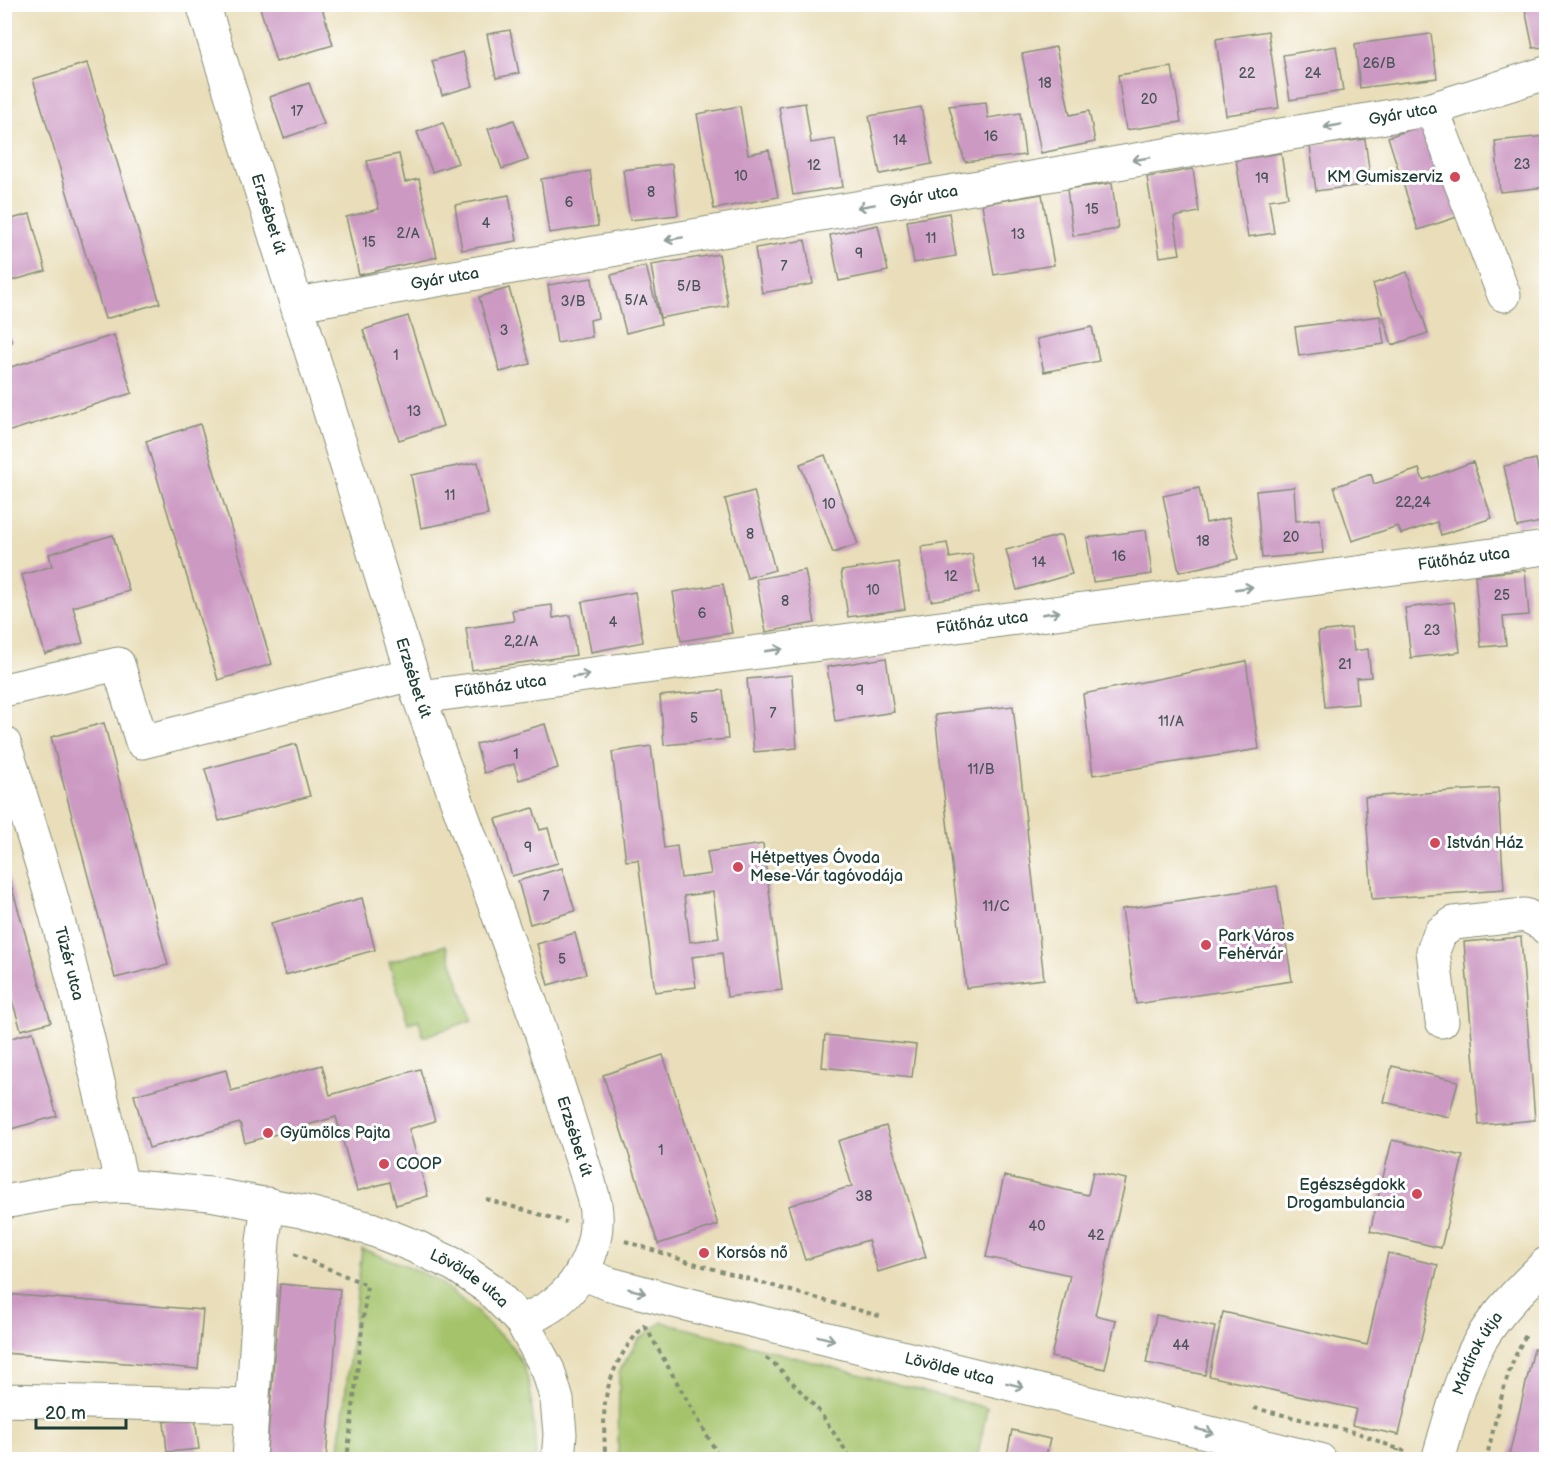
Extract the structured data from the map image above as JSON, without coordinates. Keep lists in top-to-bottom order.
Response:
{
  "streets": {
    "street": [
      "Gyár utca",
      "Erzsébet út",
      "Fűtőház utca",
      "Tüzér utca",
      "Lövölde utca",
      "Mártírok útja"
    ]
  },
  "crossings": [
    ["Gyár utca", "Erzsébet út"],
    ["Erzsébet út", "Fűtőház utca"],
    ["Erzsébet út", "Lövölde utca"],
    ["Tüzér utca", "Lövölde utca"]
  ],
  "one_way": ["Gyár utca", "Fűtőház utca", "Lövölde utca"],
  "places": [
    "KM Gumiszerviz",
    "István Ház",
    "Hétpettyes Óvoda Mese-Vár tagóvodája",
    "Park Város Fehérvár",
    "Gyümölcs Pajta",
    "COOP",
    "Egészségdokk Drogambulancia",
    "Korsós nő"
  ],
  "house_numbers": [
    "26/B",
    "22",
    "24",
    "18",
    "20",
    "17",
    "16",
    "14",
    "23",
    "12",
    "10",
    "19",
    "8",
    "6",
    "15",
    "4",
    "2/A",
    "13",
    "11",
    "15",
    "9",
    "7",
    "5/B",
    "5/A",
    "3/B",
    "3",
    "1",
    "13",
    "11",
    "22,24",
    "10",
    "8",
    "20",
    "18",
    "16",
    "14",
    "12",
    "10",
    "25",
    "8",
    "6",
    "4",
    "23",
    "2,2/A",
    "21",
    "9",
    "7",
    "5",
    "11/A",
    "1",
    "11/B",
    "9",
    "7",
    "11/C",
    "5",
    "1",
    "38",
    "40",
    "42",
    "44"
  ],
  "scale_bar": "20 m"
}
